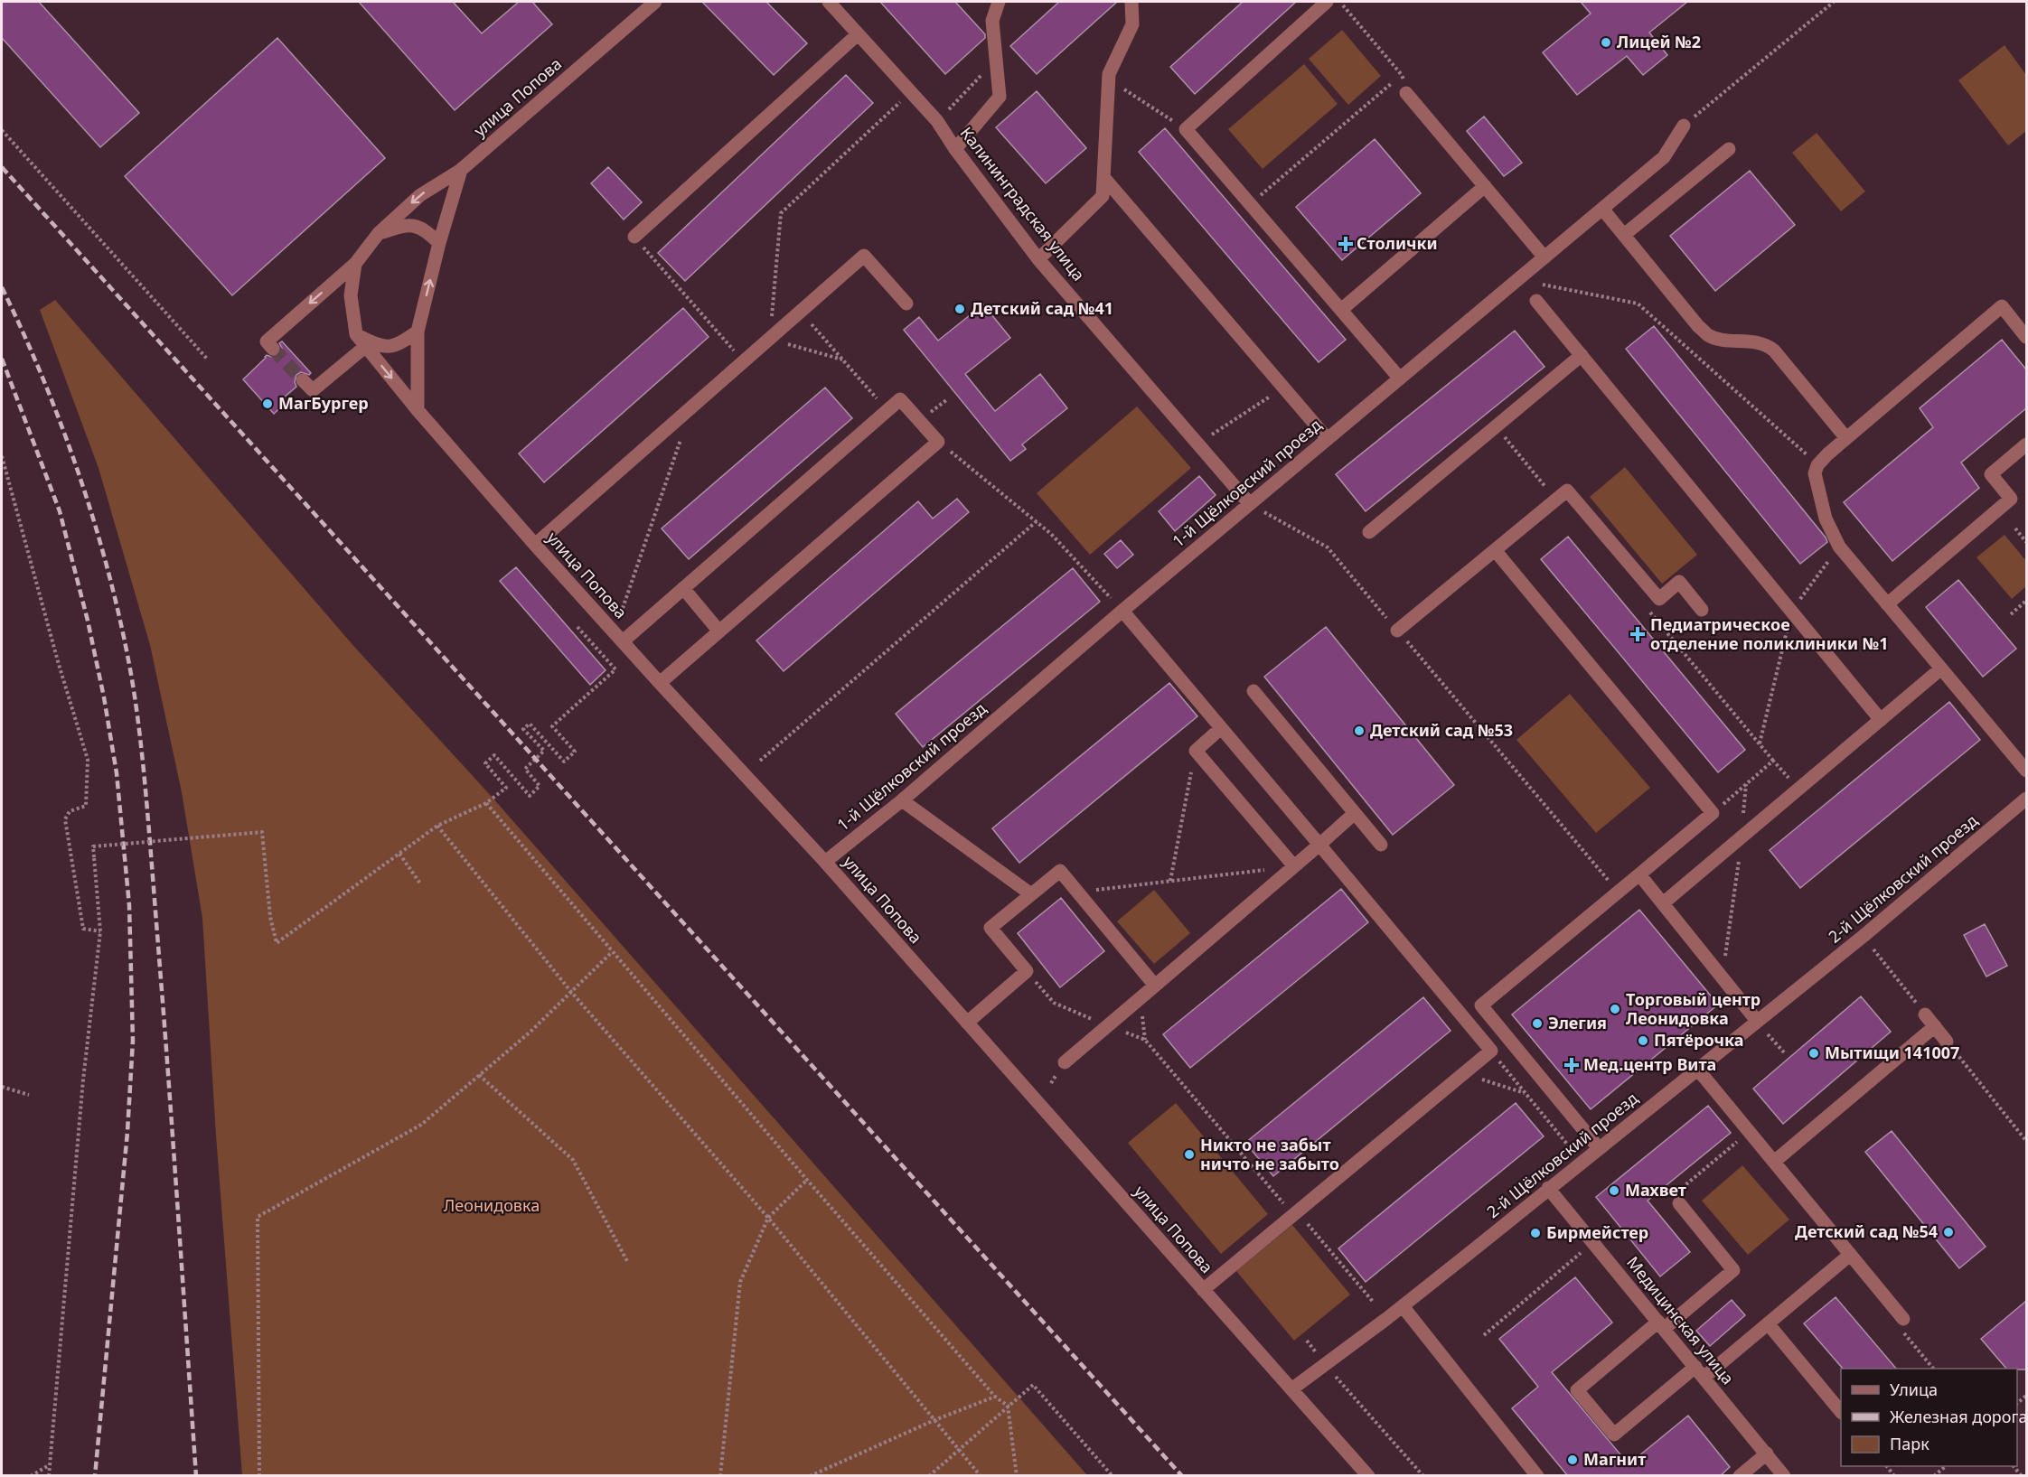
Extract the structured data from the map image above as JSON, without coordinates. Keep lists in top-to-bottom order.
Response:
{
  "streets": {
    "street": [
      "улица Попова",
      "Калининградская улица",
      "1-й Щёлковский проезд",
      "2-й Щёлковский проезд",
      "Медицинская улица"
    ]
  },
  "crossings": [
    ["улица Попова", "1-й Щёлковский проезд"],
    ["улица Попова", "2-й Щёлковский проезд"],
    ["Калининградская улица", "1-й Щёлковский проезд"],
    ["2-й Щёлковский проезд", "Медицинская улица"]
  ],
  "parks": ["Леонидовка"],
  "places": {
    "other": [
      "Лицей №2",
      "Детский сад №41",
      "МагБургер",
      "Детский сад №53",
      "Торговый центр Леонидовка",
      "Элегия",
      "Пятёрочка",
      "Мытищи 141007",
      "Никто не забыт ничто не забыто",
      "Махвет",
      "Детский сад №54",
      "Бирмейстер",
      "Магнит"
    ],
    "health": ["Столички", "Педиатрическое отделение поликлиники №1", "Мед.центр Вита"]
  },
  "legend": ["Улица", "Железная дорога", "Парк"]
}
